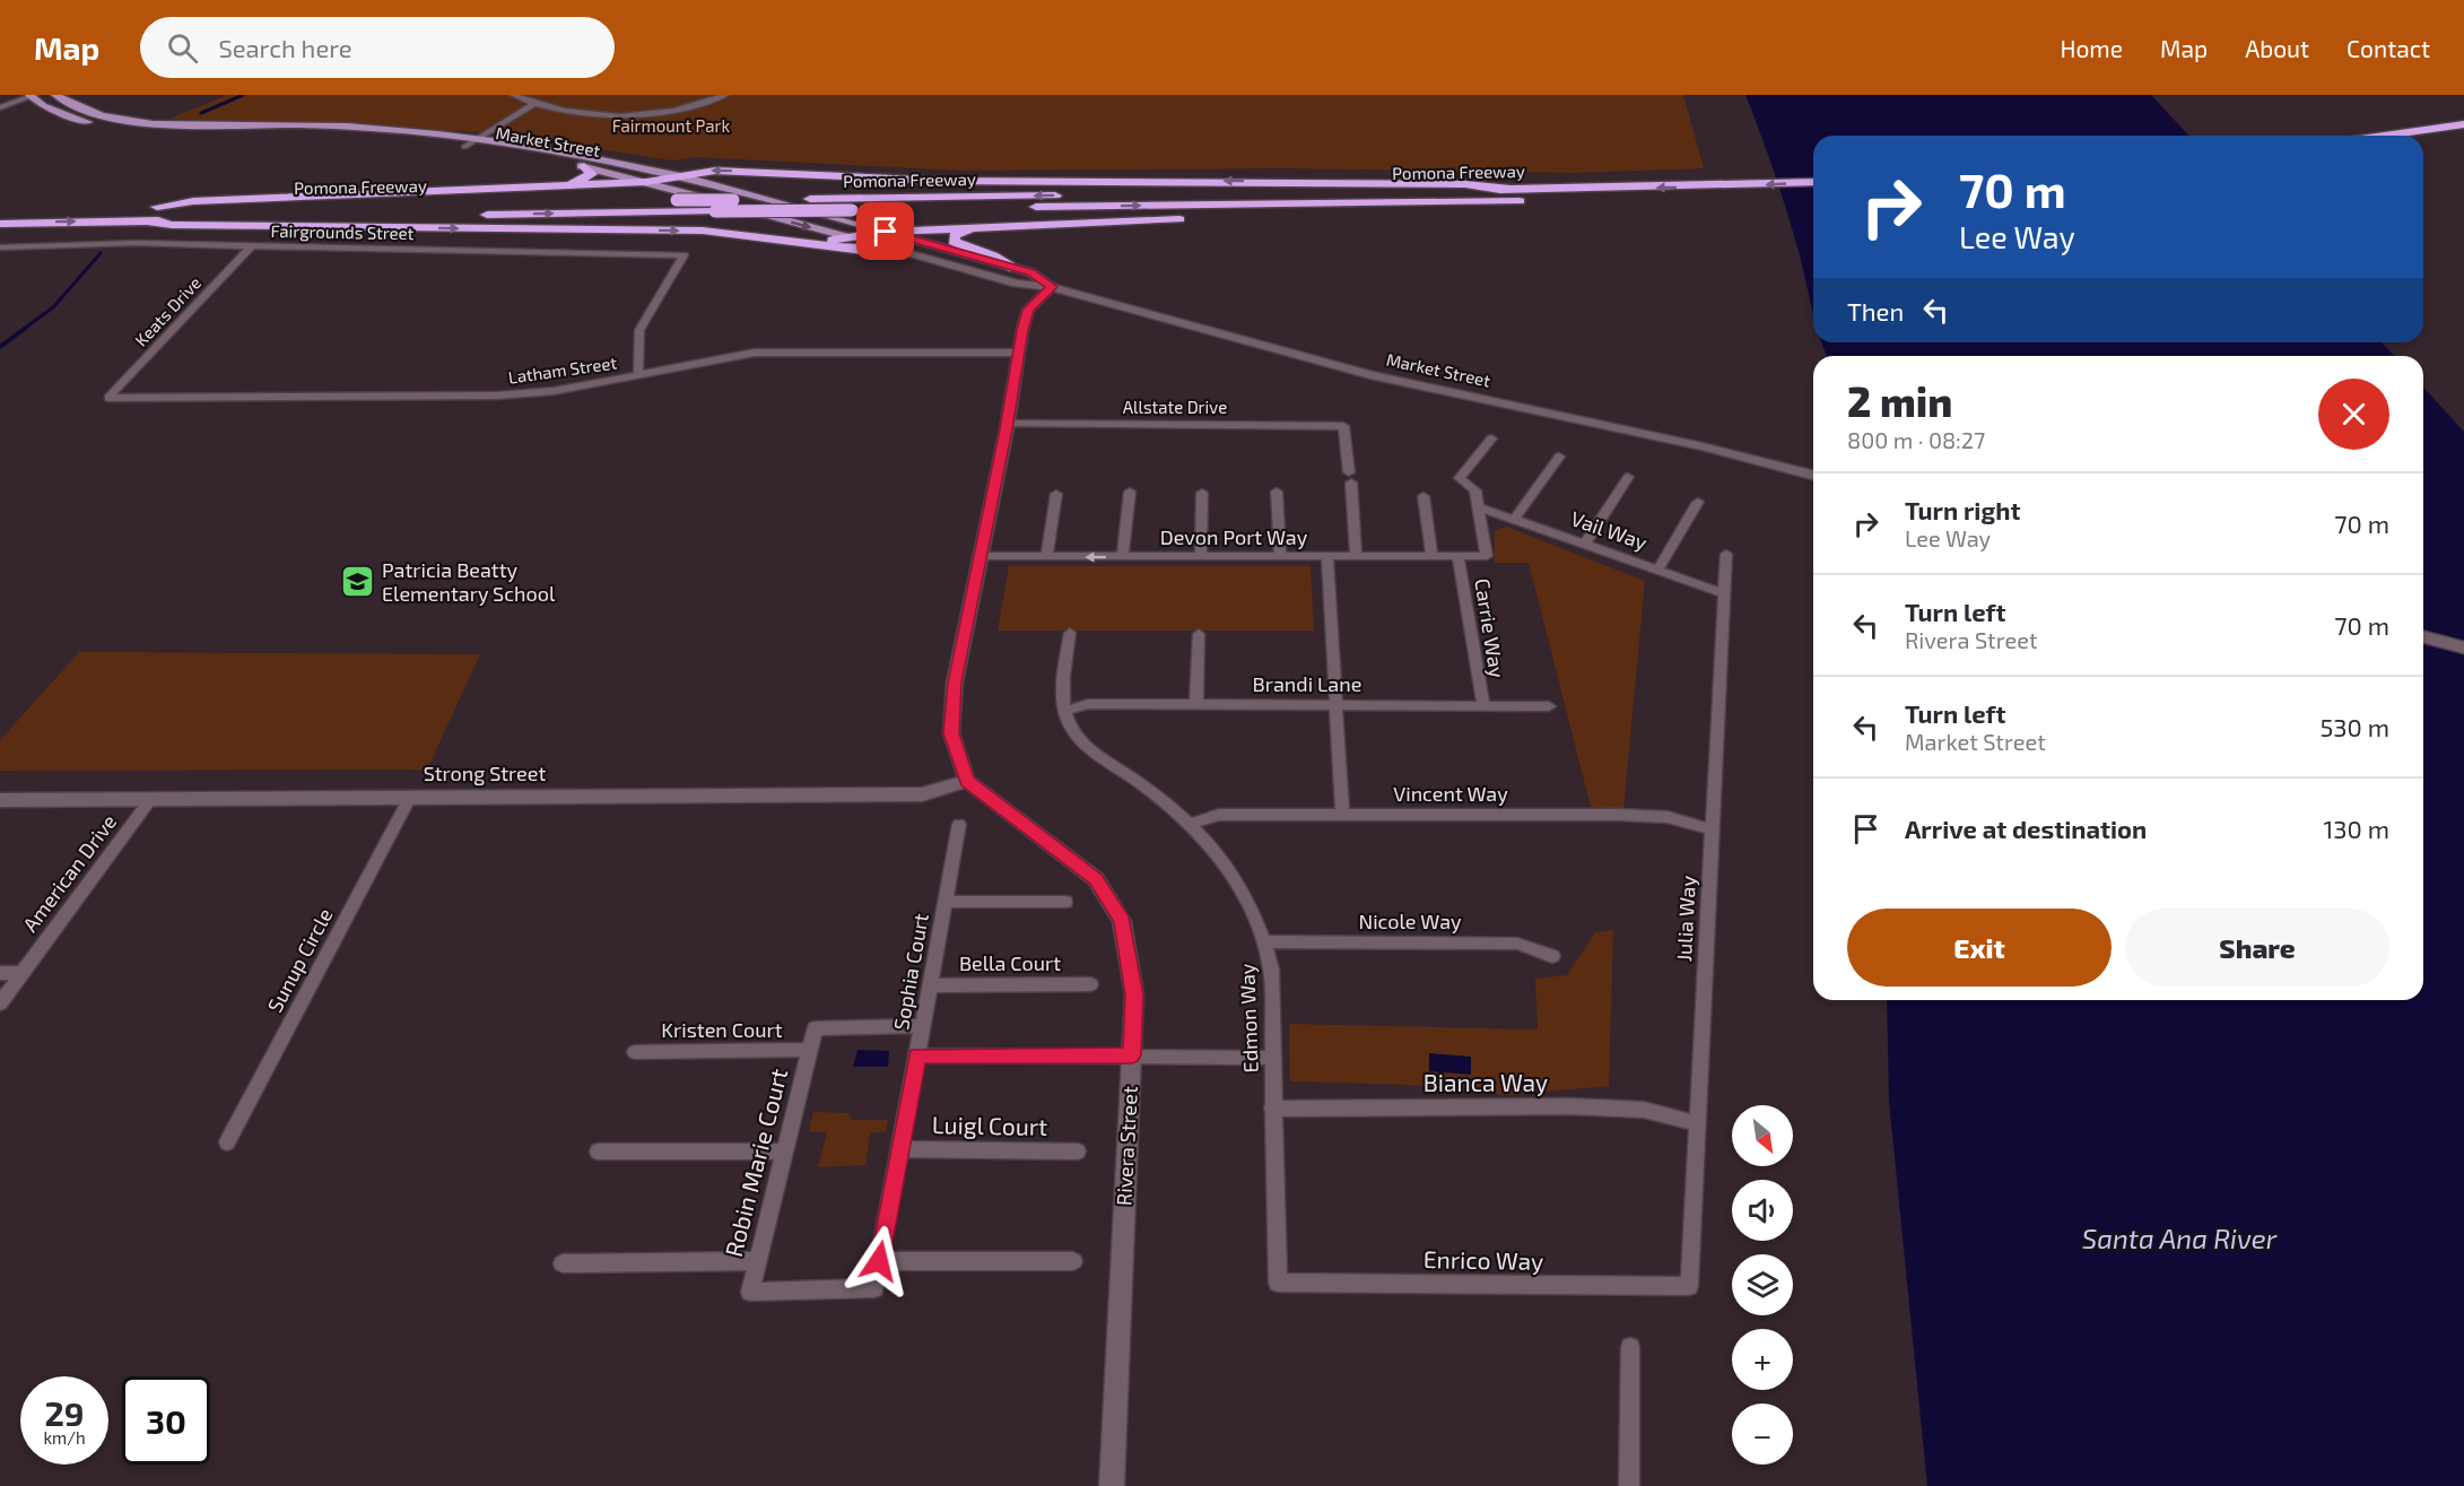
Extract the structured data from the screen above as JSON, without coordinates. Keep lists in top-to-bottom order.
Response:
{
  "streets": {
    "highway": ["Pomona Freeway"],
    "main road": ["Market Street"],
    "street": [
      "Fairgrounds Street",
      "Keats Drive",
      "Latham Street",
      "Allstate Drive",
      "Vail Way",
      "Devon Port Way",
      "Carrie Way",
      "Brandi Lane",
      "Strong Street",
      "Vincent Way",
      "American Drive",
      "Julia Way",
      "Nicole Way",
      "Sunup Circle",
      "Bella Court",
      "Sophia Court",
      "Edmon Way",
      "Kristen Court",
      "Bianca Way",
      "Luigl Court",
      "Rivera Street",
      "Robin Marie Court",
      "Enrico Way"
    ]
  },
  "crossings": [
    ["Fairgrounds Street", "Keats Drive"],
    ["Fairgrounds Street", "Latham Street"],
    ["Keats Drive", "Latham Street"],
    ["Allstate Drive", "Devon Port Way"],
    ["Vail Way", "Devon Port Way"],
    ["Vail Way", "Julia Way"],
    ["Devon Port Way", "Carrie Way"],
    ["Carrie Way", "Brandi Lane"],
    ["Brandi Lane", "Edmon Way"],
    ["Strong Street", "American Drive"],
    ["Strong Street", "Sunup Circle"],
    ["Strong Street", "Rivera Street"],
    ["Vincent Way", "Julia Way"],
    ["Vincent Way", "Edmon Way"],
    ["Julia Way", "Bianca Way"],
    ["Julia Way", "Enrico Way"],
    ["Nicole Way", "Edmon Way"],
    ["Bella Court", "Sophia Court"],
    ["Sophia Court", "Luigl Court"],
    ["Sophia Court", "Robin Marie Court"],
    ["Edmon Way", "Bianca Way"],
    ["Edmon Way", "Enrico Way"],
    ["Kristen Court", "Robin Marie Court"]
  ],
  "water": ["Santa Ana River"],
  "parks": ["Fairmount Park"],
  "places": {
    "school or university": ["Patricia Beatty Elementary School"]
  },
  "north": "bottom right",
  "page": {
    "header": "Map",
    "search": "Search here",
    "nav": [
      "Home",
      "Map",
      "About",
      "Contact"
    ],
    "turn": ["70 m", "Lee Way"],
    "then": "Then",
    "heading": ["2 min", "800 m · 08:27"],
    "list": [
      {
        "name": "Turn right",
        "note": "Lee Way",
        "value": "70 m"
      },
      {
        "name": "Turn left",
        "note": "Rivera Street",
        "value": "70 m"
      },
      {
        "name": "Turn left",
        "note": "Market Street",
        "value": "530 m"
      },
      {
        "name": "Arrive at destination",
        "value": "130 m"
      }
    ],
    "buttons": ["Exit", "Share"],
    "map_buttons": ["+", "−"],
    "speed": "29 km/h",
    "limit": "30"
  }
}
